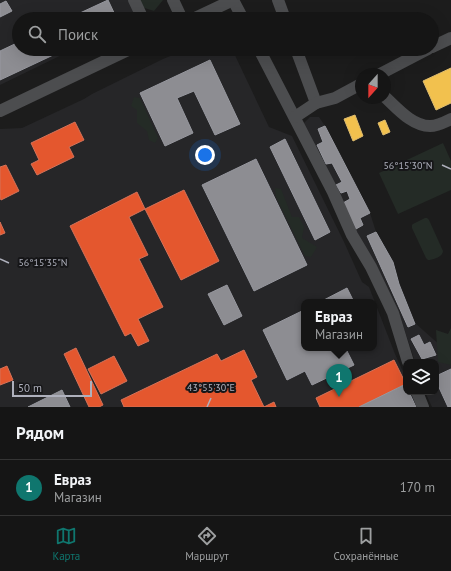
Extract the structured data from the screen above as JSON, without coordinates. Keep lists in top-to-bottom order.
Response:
{
  "scale_bar": "50 m",
  "north": "bottom",
  "page": {
    "search": "Поиск",
    "popup": ["Евраз", "Магазин"],
    "pins": "1",
    "scale": "50 m",
    "heading": "Рядом",
    "list": [
      {
        "mark": "1",
        "name": "Евраз",
        "note": "Магазин",
        "value": "170 m"
      }
    ],
    "nav": ["Карта", "Маршрут", "Сохранённые"]
  },
  "coordinates": ["56°15'30\"N", "56°15'35\"N", "43°55'30\"E"]
}
